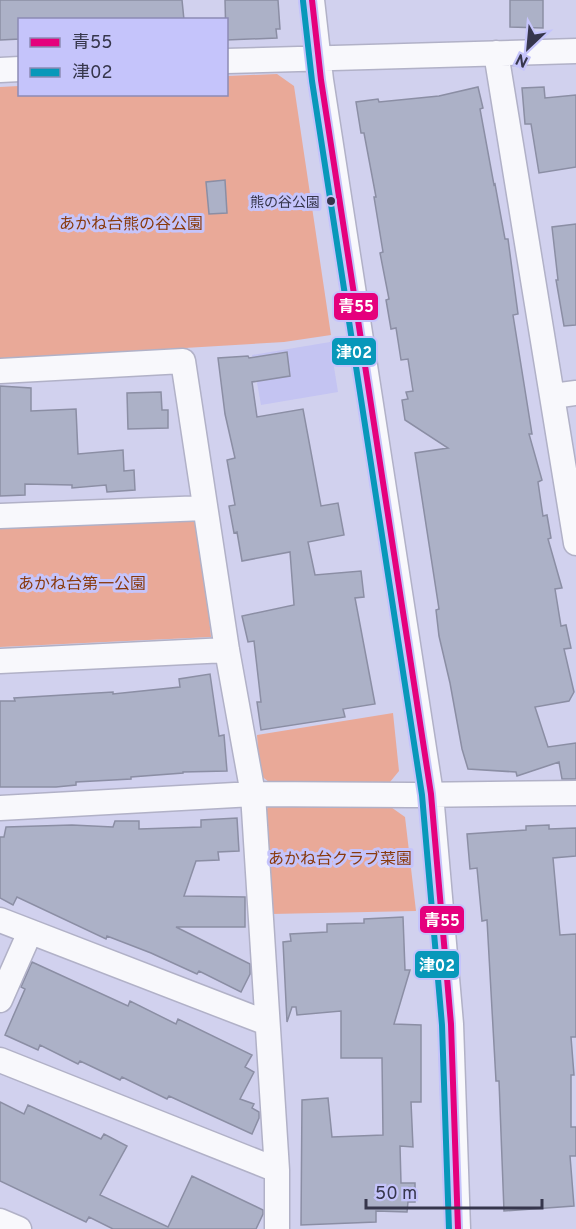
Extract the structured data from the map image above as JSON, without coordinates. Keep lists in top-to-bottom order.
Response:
{
  "parks": ["あかね台熊の谷公園", "あかね台第一公園", "あかね台クラブ菜園"],
  "places": ["熊の谷公園"],
  "lines": ["transit line 青55", "transit line 津02"],
  "legend": ["青55", "津02"],
  "scale_bar": "50 m",
  "north": "bottom left"
}
